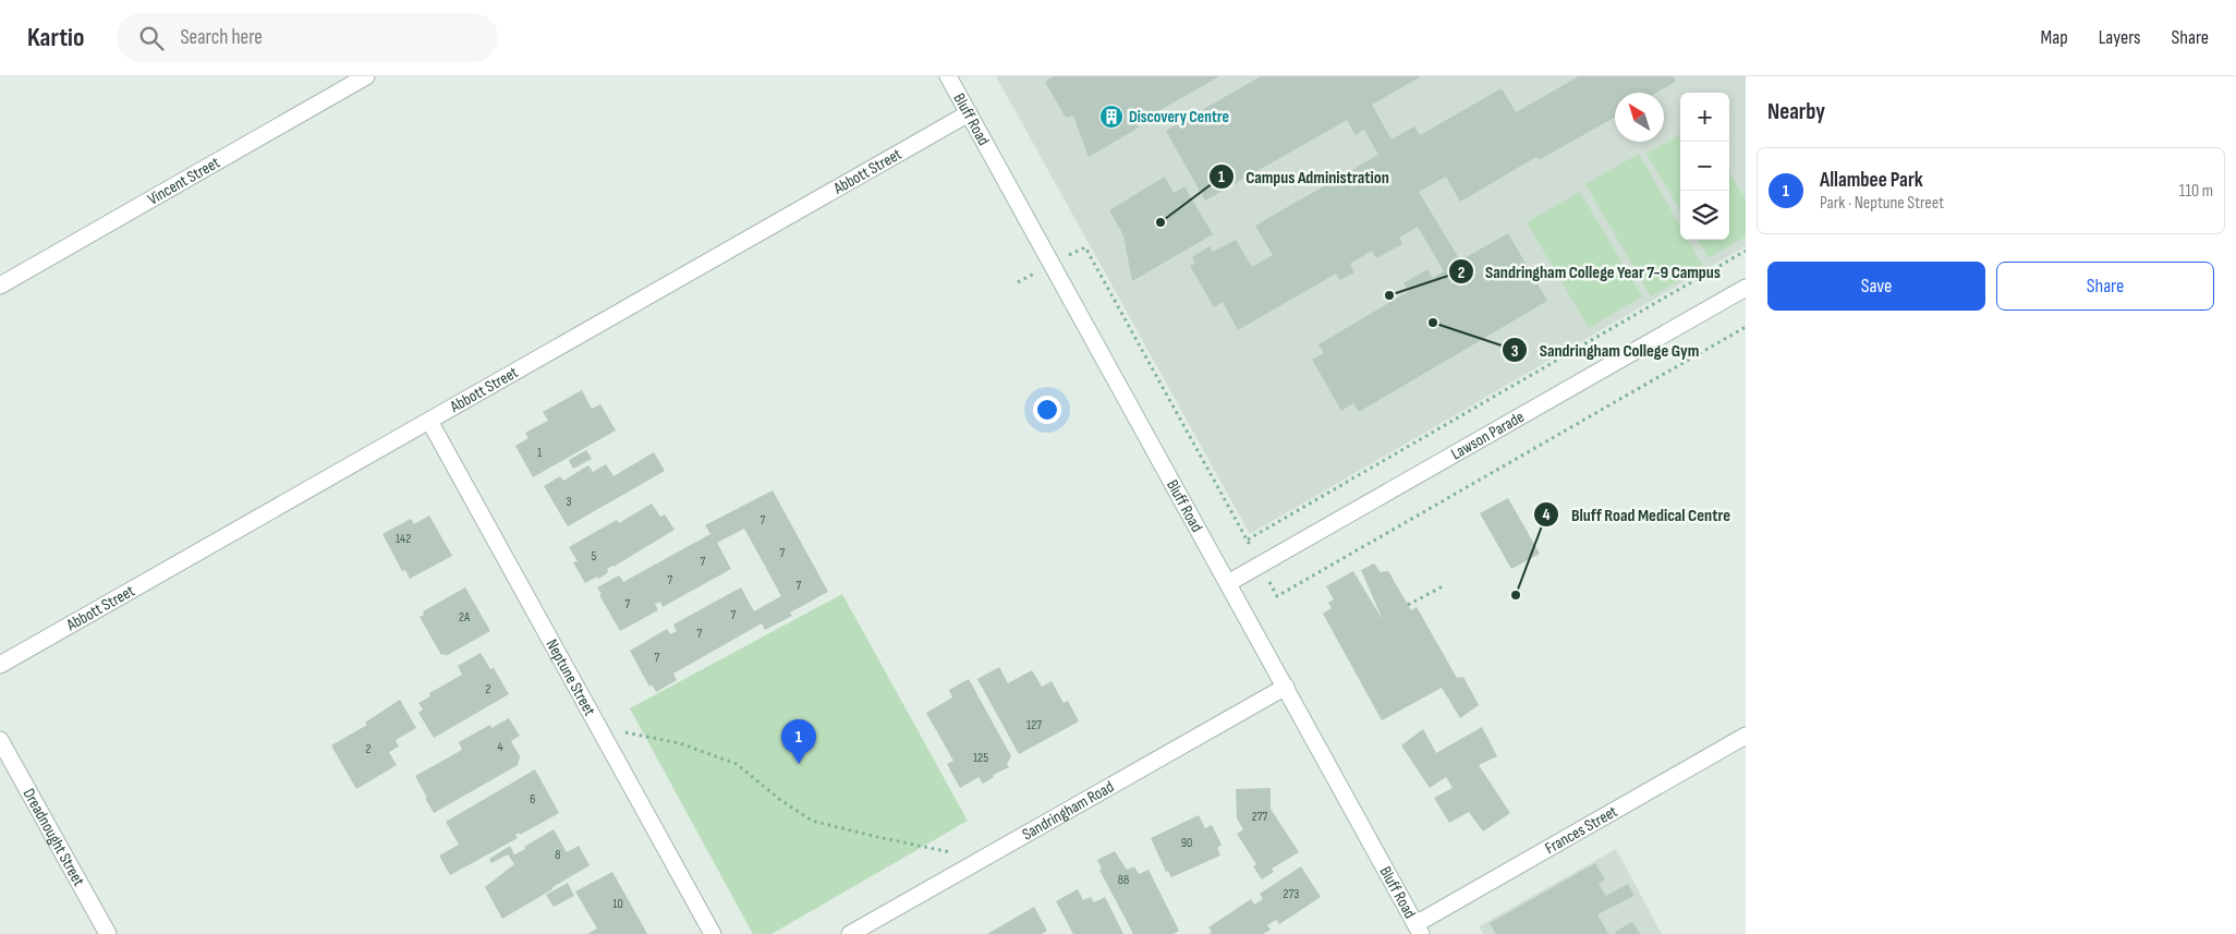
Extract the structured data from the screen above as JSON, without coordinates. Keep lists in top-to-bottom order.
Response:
{
  "streets": {
    "street": [
      "Bluff Road",
      "Abbott Street",
      "Vincent Street",
      "Lawson Parade",
      "Neptune Street",
      "Sandringham Road",
      "Frances Street",
      "Dreadnought Street"
    ]
  },
  "crossings": [
    ["Bluff Road", "Abbott Street"],
    ["Bluff Road", "Lawson Parade"],
    ["Bluff Road", "Sandringham Road"],
    ["Bluff Road", "Frances Street"],
    ["Abbott Street", "Neptune Street"]
  ],
  "places": {
    "building": ["Discovery Centre"],
    "other": [
      "Campus Administration",
      "Sandringham College Year 7-9 Campus",
      "Sandringham College Gym",
      "Bluff Road Medical Centre"
    ]
  },
  "house_numbers": [
    "1",
    "3",
    "7",
    "142",
    "7",
    "5",
    "7",
    "7",
    "7",
    "7",
    "7",
    "2A",
    "7",
    "7",
    "2",
    "127",
    "4",
    "2",
    "125",
    "6",
    "277",
    "90",
    "8",
    "88",
    "273",
    "10"
  ],
  "north": "top left",
  "page": {
    "header": "Kartio",
    "search": "Search here",
    "nav": ["Map", "Layers", "Share"],
    "heading": "Nearby",
    "map_buttons": ["+", "−"],
    "list": [
      {
        "mark": "1",
        "name": "Allambee Park",
        "note": "Park · Neptune Street",
        "value": "110 m"
      }
    ],
    "buttons": ["Save", "Share"],
    "pins": "1"
  }
}
